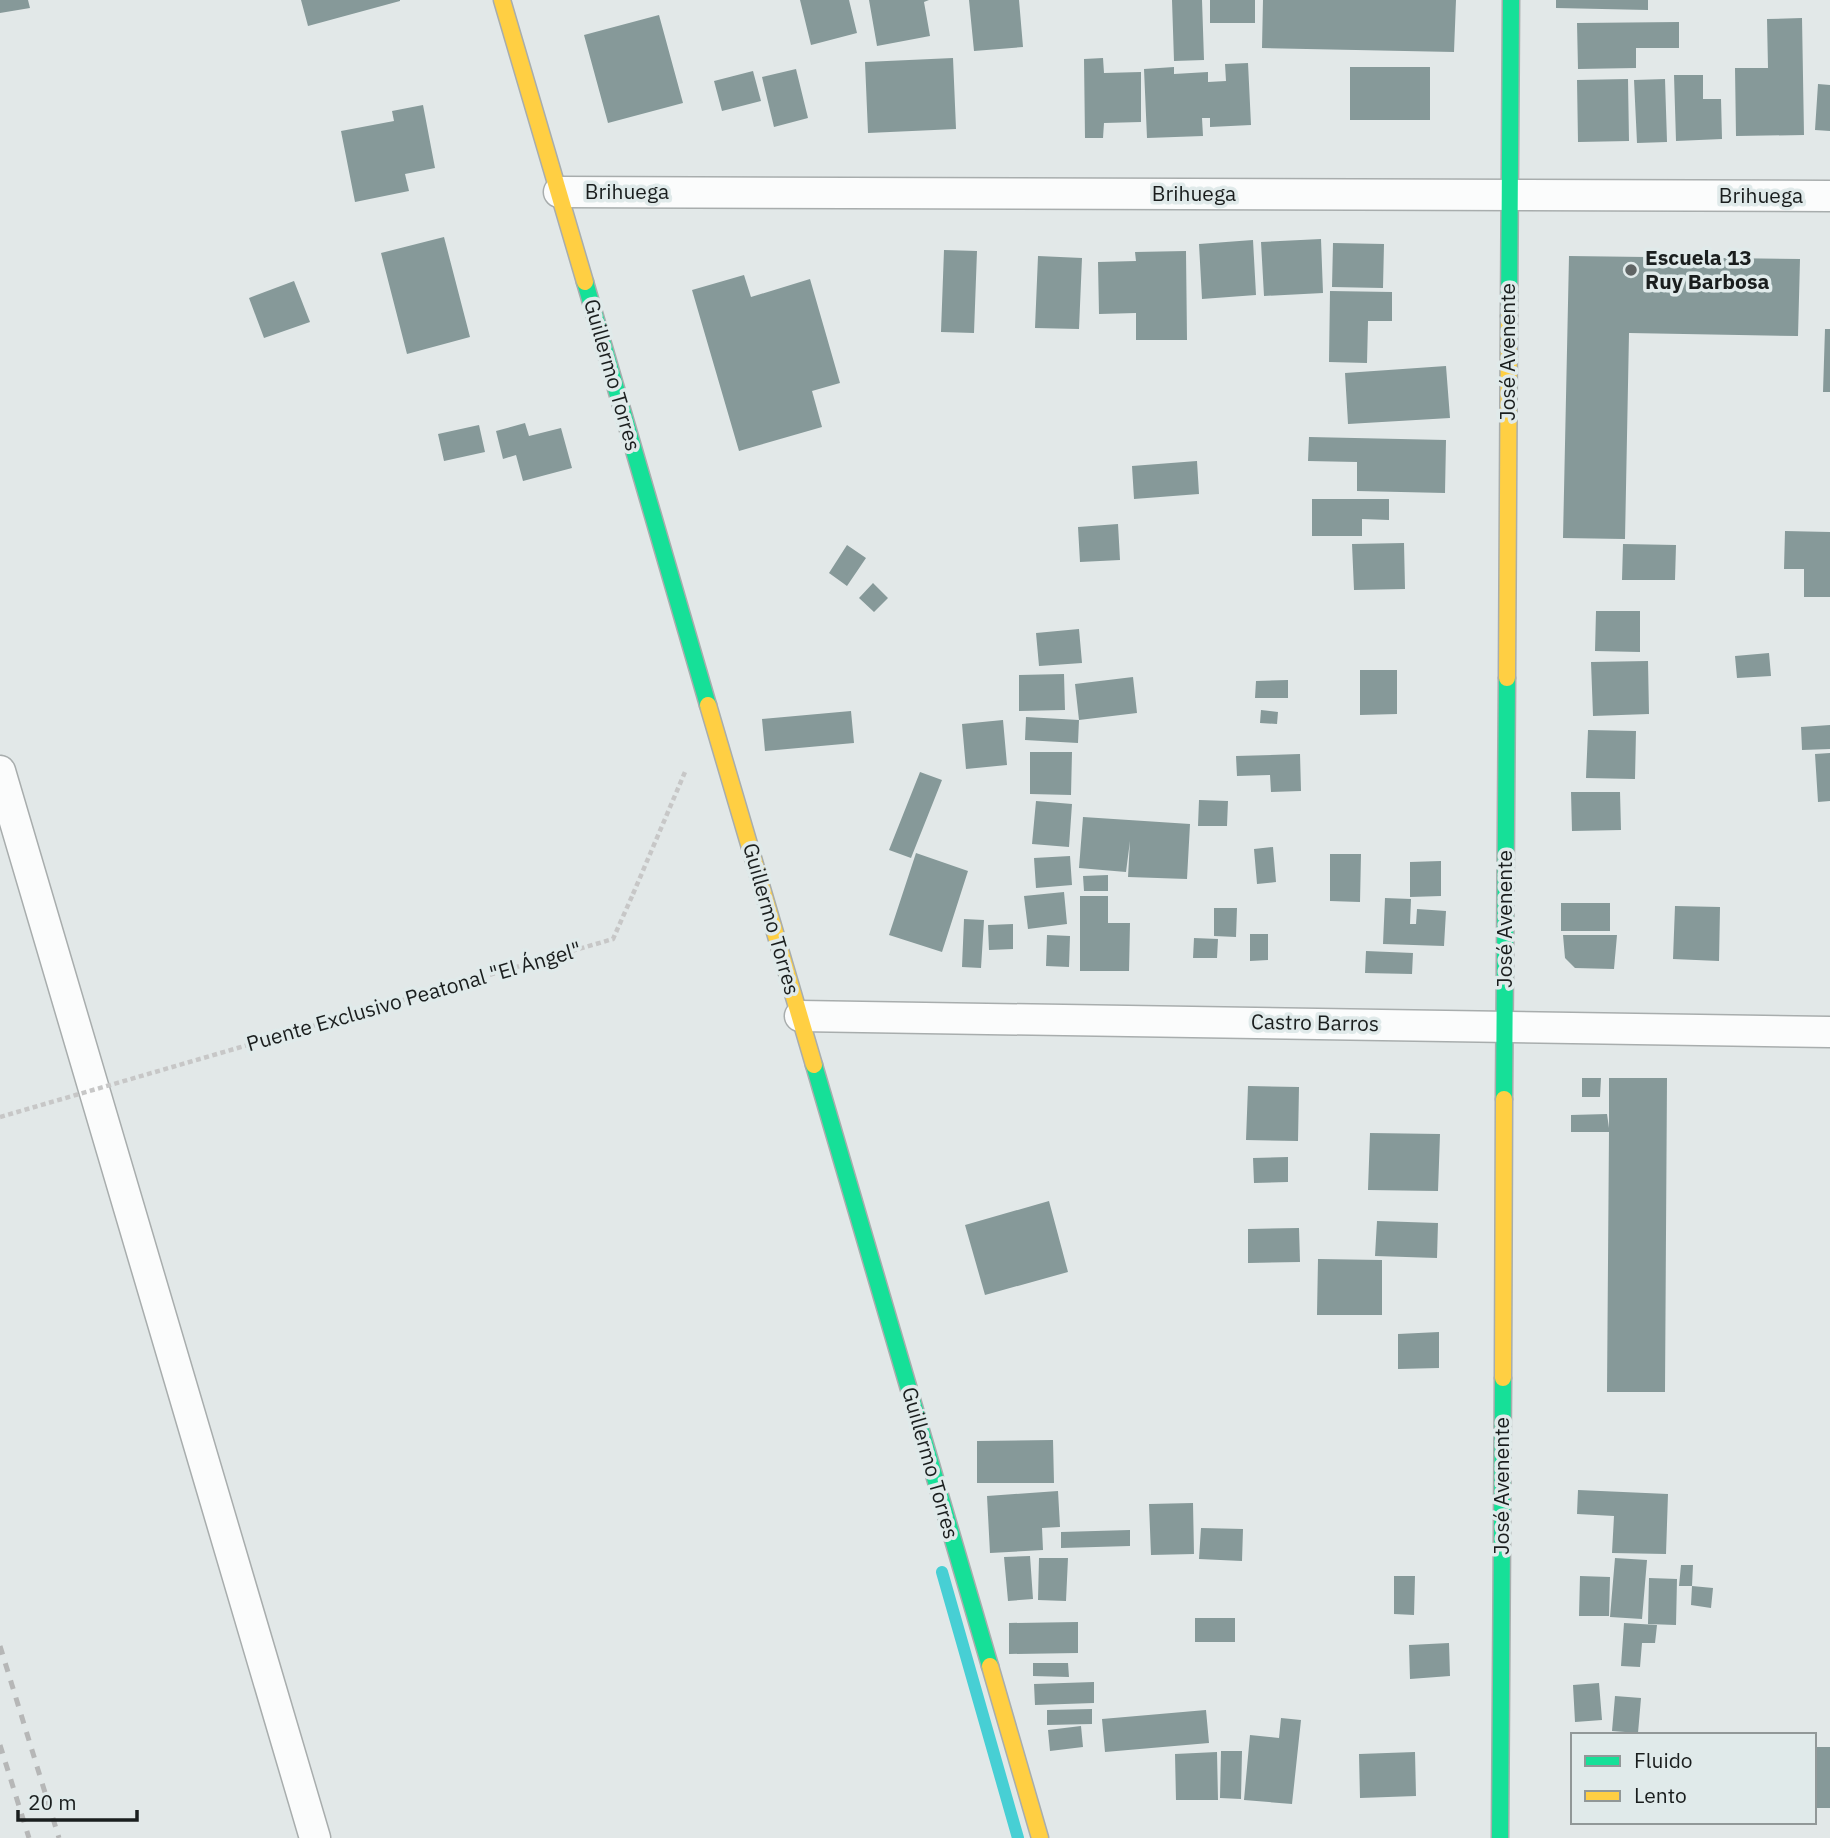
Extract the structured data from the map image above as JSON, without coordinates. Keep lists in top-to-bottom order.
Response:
{
  "streets": {
    "main road": ["José Avenente", "Guillermo Torres"],
    "street": ["Brihuega", "Castro Barros"],
    "path": ["Puente Exclusivo Peatonal \"El Ángel\""]
  },
  "crossings": [
    ["Brihuega", "José Avenente"],
    ["Brihuega", "Guillermo Torres"],
    ["José Avenente", "Castro Barros"],
    ["Guillermo Torres", "Puente Exclusivo Peatonal \"El Ángel\""],
    ["Guillermo Torres", "Castro Barros"]
  ],
  "places": ["Escuela 13 Ruy Barbosa"],
  "legend": ["Fluido", "Lento"],
  "scale_bar": "20 m"
}
